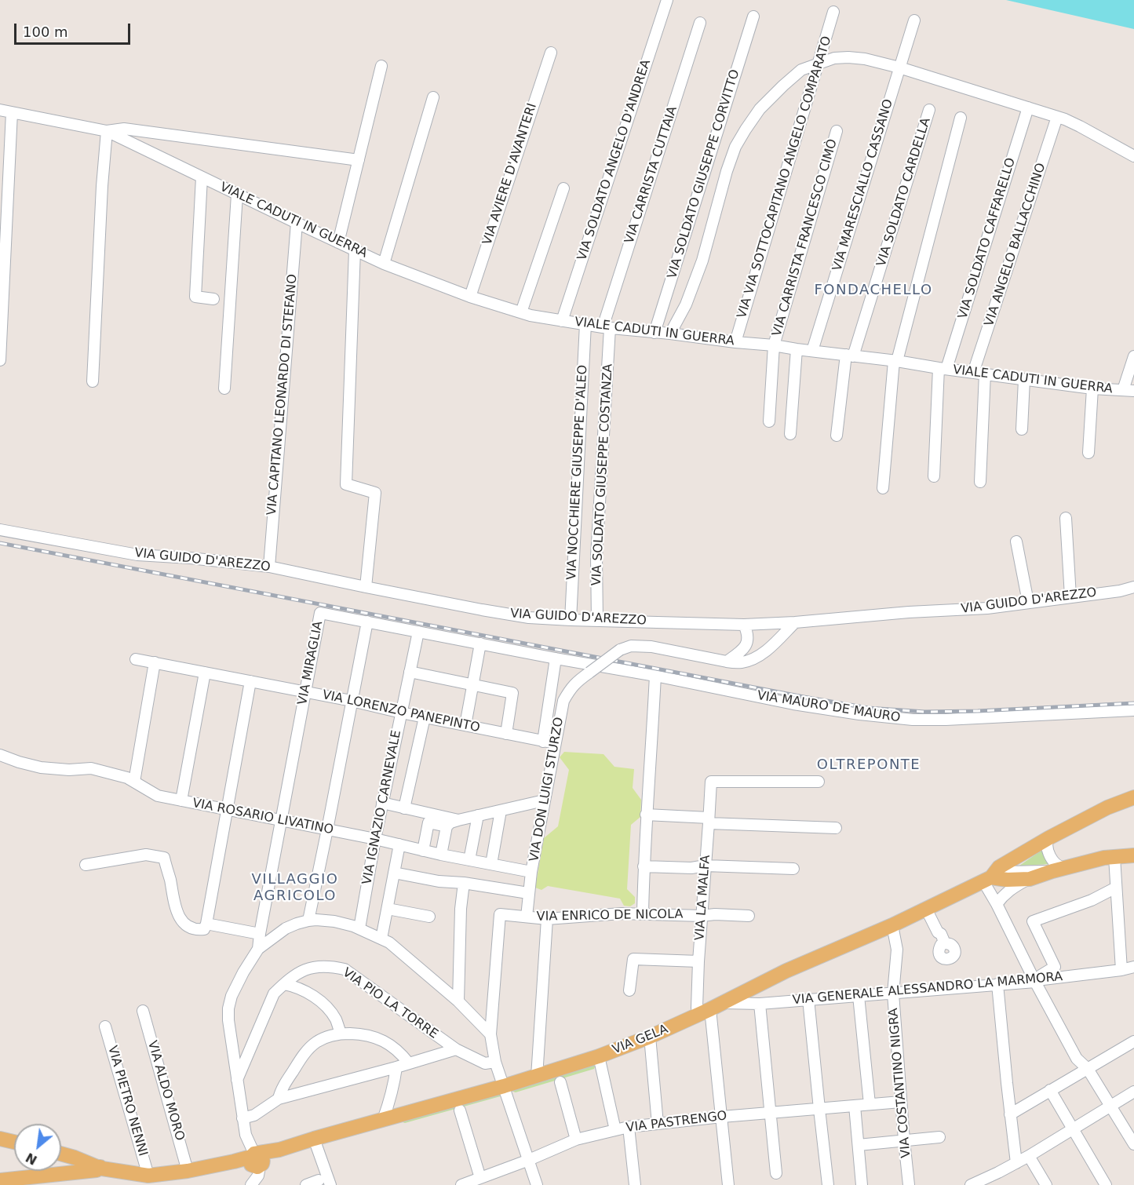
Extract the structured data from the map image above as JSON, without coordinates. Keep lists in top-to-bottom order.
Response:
{
  "streets": {
    "main road": ["VIA GELA"],
    "street": [
      "VIA SOLDATO ANGELO D'ANDREA",
      "VIA AVIERE D'AVANTERI",
      "VIA SOLDATO GIUSEPPE CORVITTO",
      "VIA CARRISTA CUTTAIA",
      "VIA VIA SOTTOCAPITANO ANGELO COMPARATO",
      "VIA MARESCIALLO CASSANO",
      "VIA SOLDATO CARDELLA",
      "VIALE CADUTI IN GUERRA",
      "VIA CARRISTA FRANCESCO CIMÒ",
      "VIA SOLDATO CAFFARELLO",
      "VIA ANGELO BALLACCHINO",
      "VIA CAPITANO LEONARDO DI STEFANO",
      "VIA NOCCHIERE GIUSEPPE D'ALEO",
      "VIA SOLDATO GIUSEPPE COSTANZA",
      "VIA GUIDO D'AREZZO",
      "VIA MIRAGLIA",
      "VIA MAURO DE MAURO",
      "VIA LORENZO PANEPINTO",
      "VIA DON LUIGI STURZO",
      "VIA IGNAZIO CARNEVALE",
      "VIA ROSARIO LIVATINO",
      "VIA LA MALFA",
      "VIA ENRICO DE NICOLA",
      "VIA GENERALE ALESSANDRO LA MARMORA",
      "VIA PIO LA TORRE",
      "VIA COSTANTINO NIGRA",
      "VIA ALDO MORO",
      "VIA PIETRO NENNI",
      "VIA PASTRENGO"
    ]
  },
  "crossings": [
    ["VIA SOLDATO ANGELO D'ANDREA", "VIALE CADUTI IN GUERRA"],
    ["VIA AVIERE D'AVANTERI", "VIALE CADUTI IN GUERRA"],
    ["VIA SOLDATO GIUSEPPE CORVITTO", "VIALE CADUTI IN GUERRA"],
    ["VIA CARRISTA CUTTAIA", "VIALE CADUTI IN GUERRA"],
    ["VIA CARRISTA CUTTAIA", "VIA SOLDATO GIUSEPPE COSTANZA"],
    ["VIA VIA SOTTOCAPITANO ANGELO COMPARATO", "VIALE CADUTI IN GUERRA"],
    ["VIA MARESCIALLO CASSANO", "VIALE CADUTI IN GUERRA"],
    ["VIA SOLDATO CARDELLA", "VIALE CADUTI IN GUERRA"],
    ["VIALE CADUTI IN GUERRA", "VIA CARRISTA FRANCESCO CIMÒ"],
    ["VIALE CADUTI IN GUERRA", "VIA SOLDATO CAFFARELLO"],
    ["VIALE CADUTI IN GUERRA", "VIA ANGELO BALLACCHINO"],
    ["VIALE CADUTI IN GUERRA", "VIA CAPITANO LEONARDO DI STEFANO"],
    ["VIALE CADUTI IN GUERRA", "VIA NOCCHIERE GIUSEPPE D'ALEO"],
    ["VIALE CADUTI IN GUERRA", "VIA SOLDATO GIUSEPPE COSTANZA"],
    ["VIA CAPITANO LEONARDO DI STEFANO", "VIA GUIDO D'AREZZO"],
    ["VIA NOCCHIERE GIUSEPPE D'ALEO", "VIA GUIDO D'AREZZO"],
    ["VIA SOLDATO GIUSEPPE COSTANZA", "VIA GUIDO D'AREZZO"],
    ["VIA MIRAGLIA", "VIA MAURO DE MAURO"],
    ["VIA MIRAGLIA", "VIA LORENZO PANEPINTO"],
    ["VIA MIRAGLIA", "VIA IGNAZIO CARNEVALE"],
    ["VIA MIRAGLIA", "VIA ROSARIO LIVATINO"],
    ["VIA LORENZO PANEPINTO", "VIA DON LUIGI STURZO"],
    ["VIA LORENZO PANEPINTO", "VIA IGNAZIO CARNEVALE"],
    ["VIA DON LUIGI STURZO", "VIA ROSARIO LIVATINO"],
    ["VIA DON LUIGI STURZO", "VIA ENRICO DE NICOLA"],
    ["VIA IGNAZIO CARNEVALE", "VIA ROSARIO LIVATINO"],
    ["VIA LA MALFA", "VIA ENRICO DE NICOLA"],
    ["VIA LA MALFA", "VIA GENERALE ALESSANDRO LA MARMORA"],
    ["VIA LA MALFA", "VIA GELA"],
    ["VIA LA MALFA", "VIA PASTRENGO"],
    ["VIA GENERALE ALESSANDRO LA MARMORA", "VIA GELA"],
    ["VIA GENERALE ALESSANDRO LA MARMORA", "VIA COSTANTINO NIGRA"],
    ["VIA GELA", "VIA COSTANTINO NIGRA"],
    ["VIA COSTANTINO NIGRA", "VIA PASTRENGO"]
  ],
  "districts": ["FONDACHELLO", "OLTREPONTE", "VILLAGGIO AGRICOLO"],
  "scale_bar": "100 m",
  "north": "bottom left"
}
